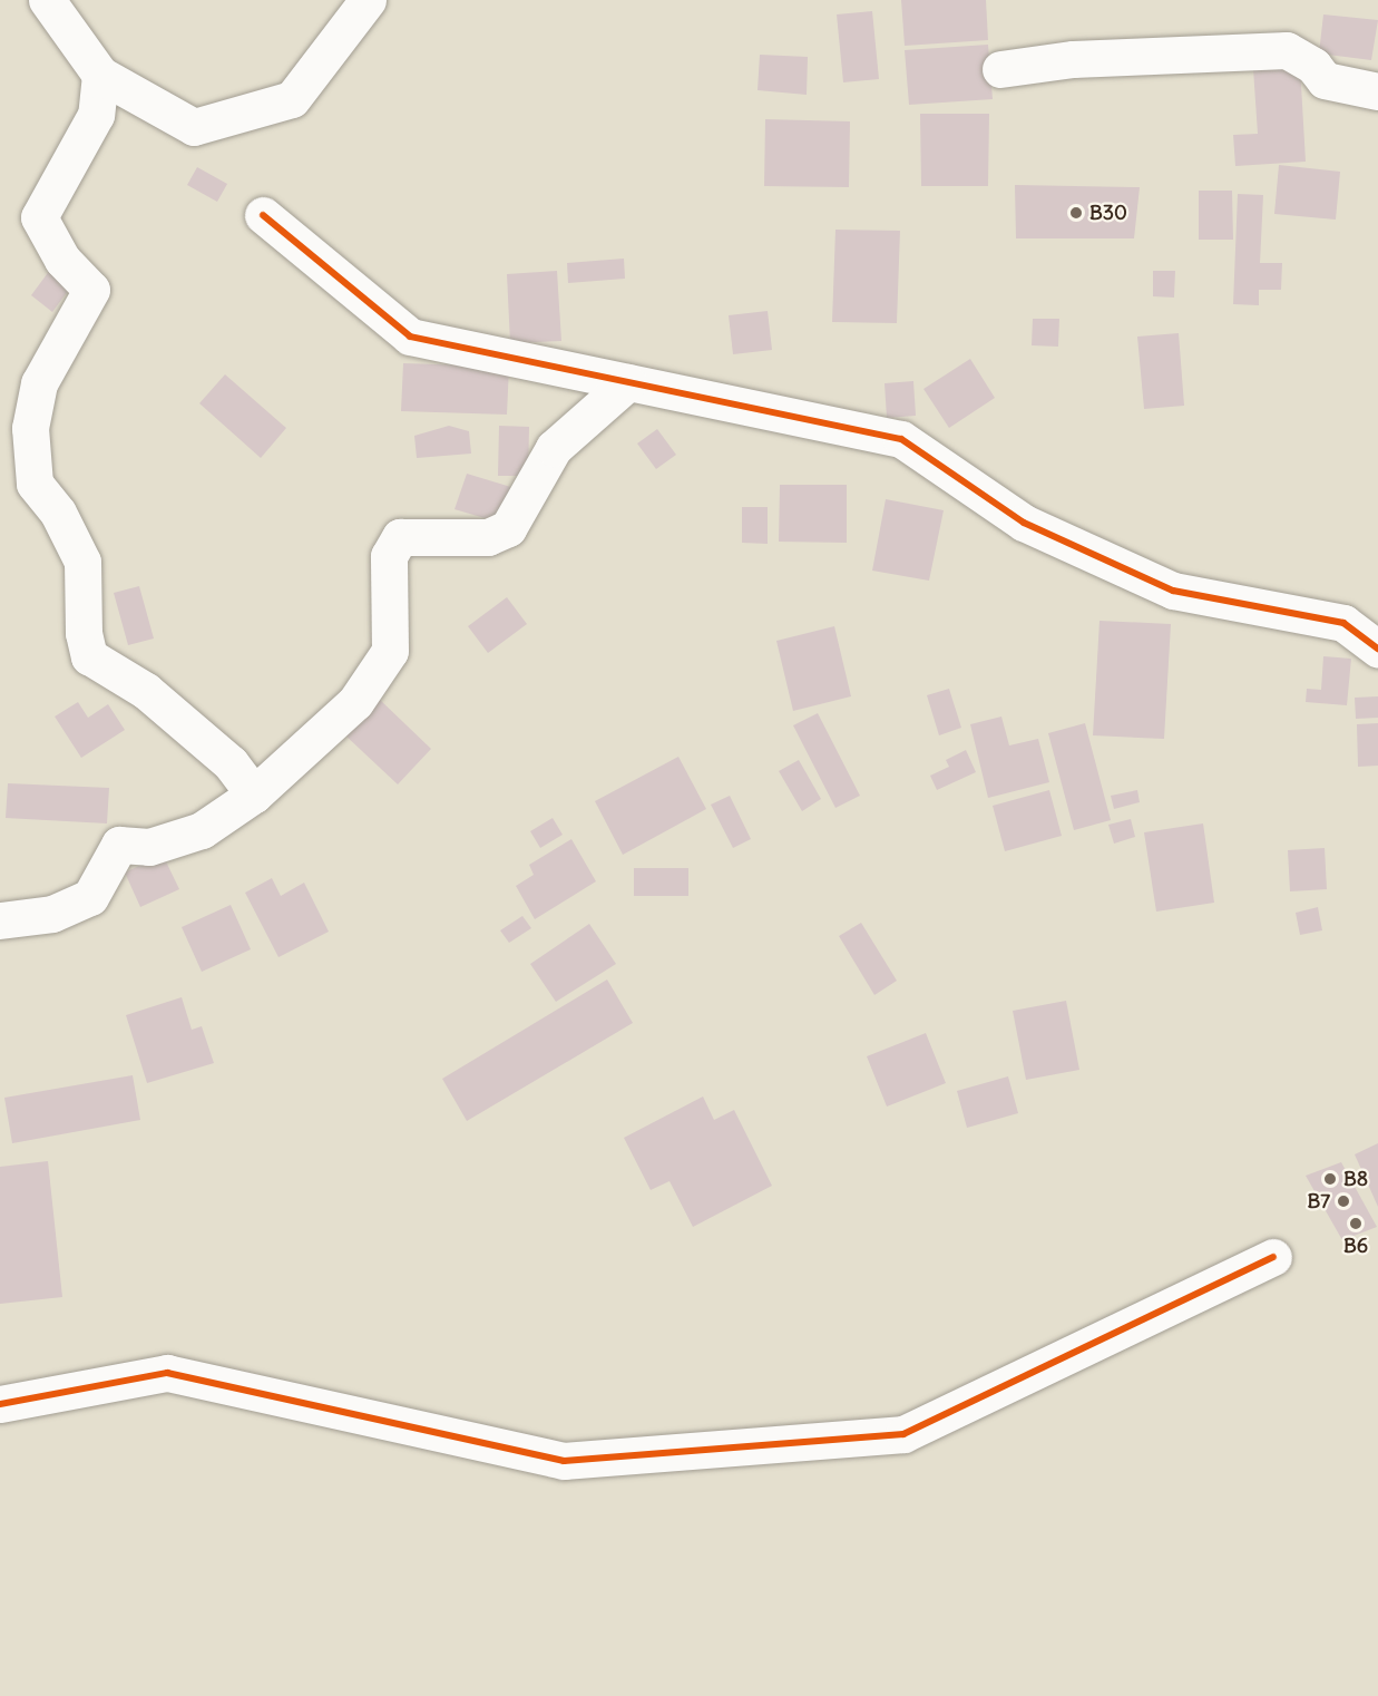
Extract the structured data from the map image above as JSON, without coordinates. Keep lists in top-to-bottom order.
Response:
{
  "places": [
    "B30",
    "B8",
    "B7",
    "B6"
  ]
}
